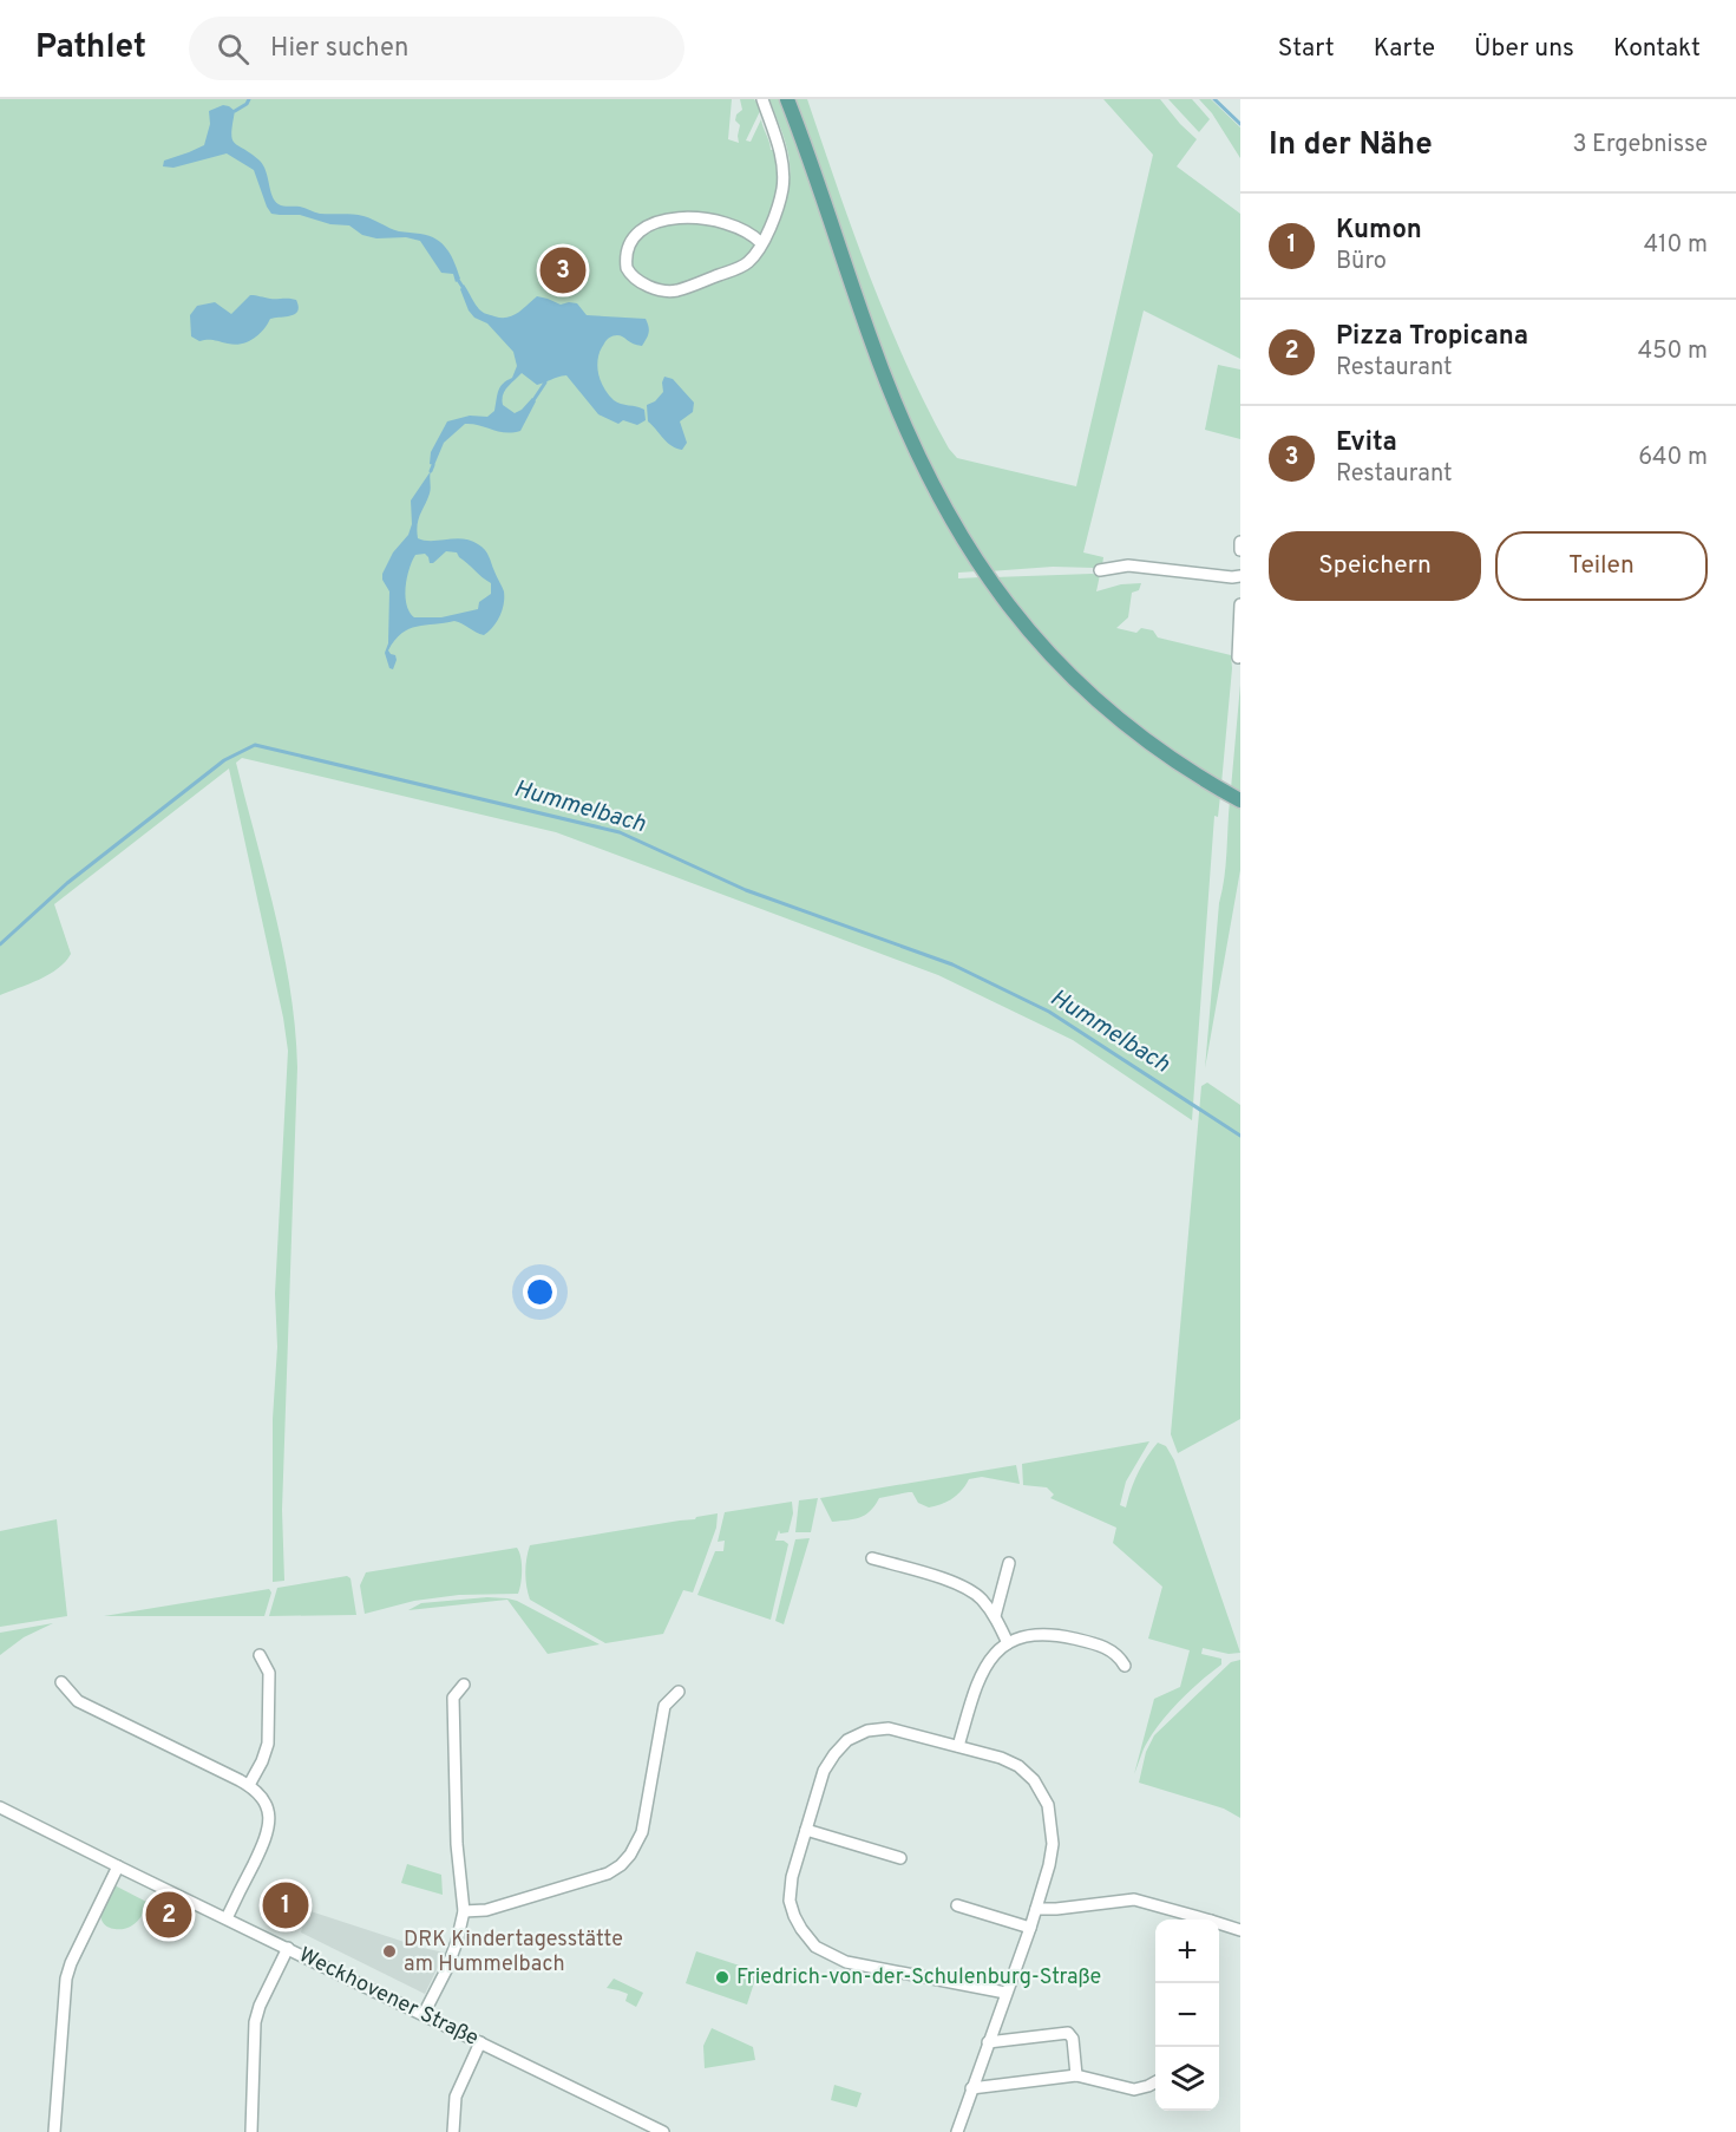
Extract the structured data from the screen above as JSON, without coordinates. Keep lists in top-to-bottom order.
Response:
{
  "streets": {
    "street": ["Weckhovener Straße"]
  },
  "water": ["Hummelbach"],
  "places": ["DRK Kindertagesstätte am Hummelbach", "Friedrich-von-der-Schulenburg-Straße"],
  "page": {
    "header": "Pathlet",
    "search": "Hier suchen",
    "nav": [
      "Start",
      "Karte",
      "Über uns",
      "Kontakt"
    ],
    "heading": ["In der Nähe", "3 Ergebnisse"],
    "list": [
      {
        "mark": "1",
        "name": "Kumon",
        "note": "Büro",
        "value": "410 m"
      },
      {
        "mark": "2",
        "name": "Pizza Tropicana",
        "note": "Restaurant",
        "value": "450 m"
      },
      {
        "mark": "3",
        "name": "Evita",
        "note": "Restaurant",
        "value": "640 m"
      }
    ],
    "pins": ["3", "1", "2"],
    "buttons": ["Speichern", "Teilen"],
    "map_buttons": ["+", "−"]
  }
}
